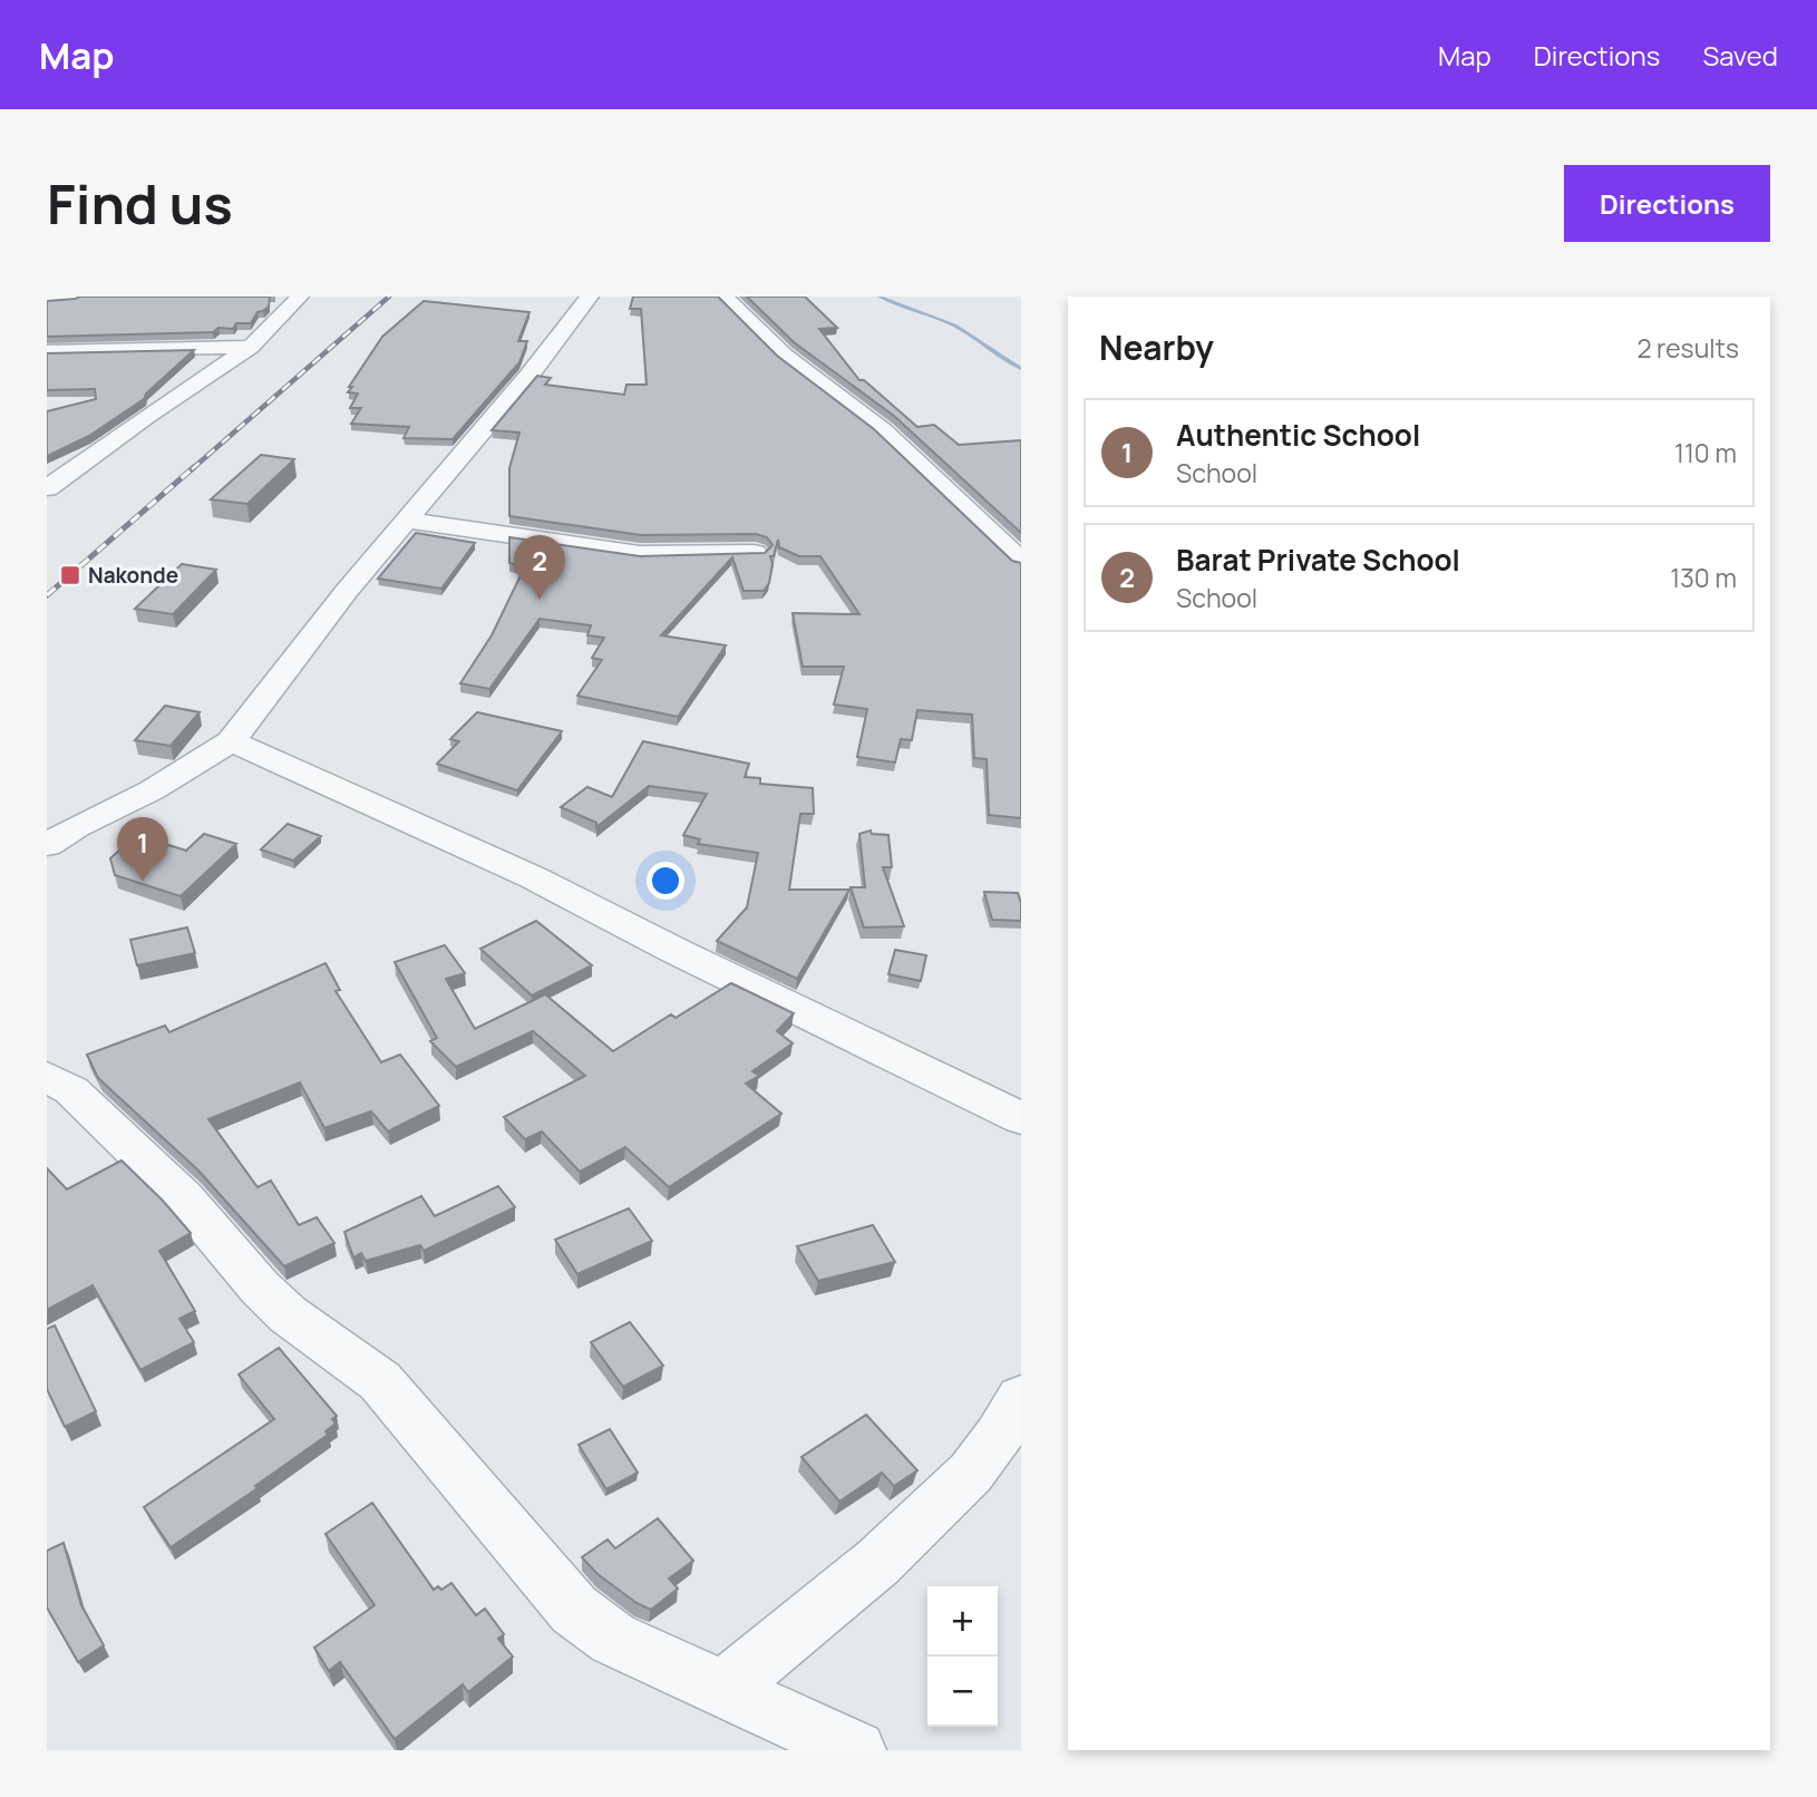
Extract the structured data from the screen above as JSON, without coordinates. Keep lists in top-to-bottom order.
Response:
{
  "places": {
    "transit": ["Nakonde"]
  },
  "page": {
    "header": "Map",
    "nav": ["Map", "Directions", "Saved"],
    "buttons": "Directions",
    "title": "Find us",
    "heading": ["Nearby", "2 results"],
    "list": [
      {
        "mark": "1",
        "name": "Authentic School",
        "note": "School",
        "value": "110 m"
      },
      {
        "mark": "2",
        "name": "Barat Private School",
        "note": "School",
        "value": "130 m"
      }
    ],
    "pins": ["2", "1"],
    "map_buttons": ["+", "−"]
  }
}
